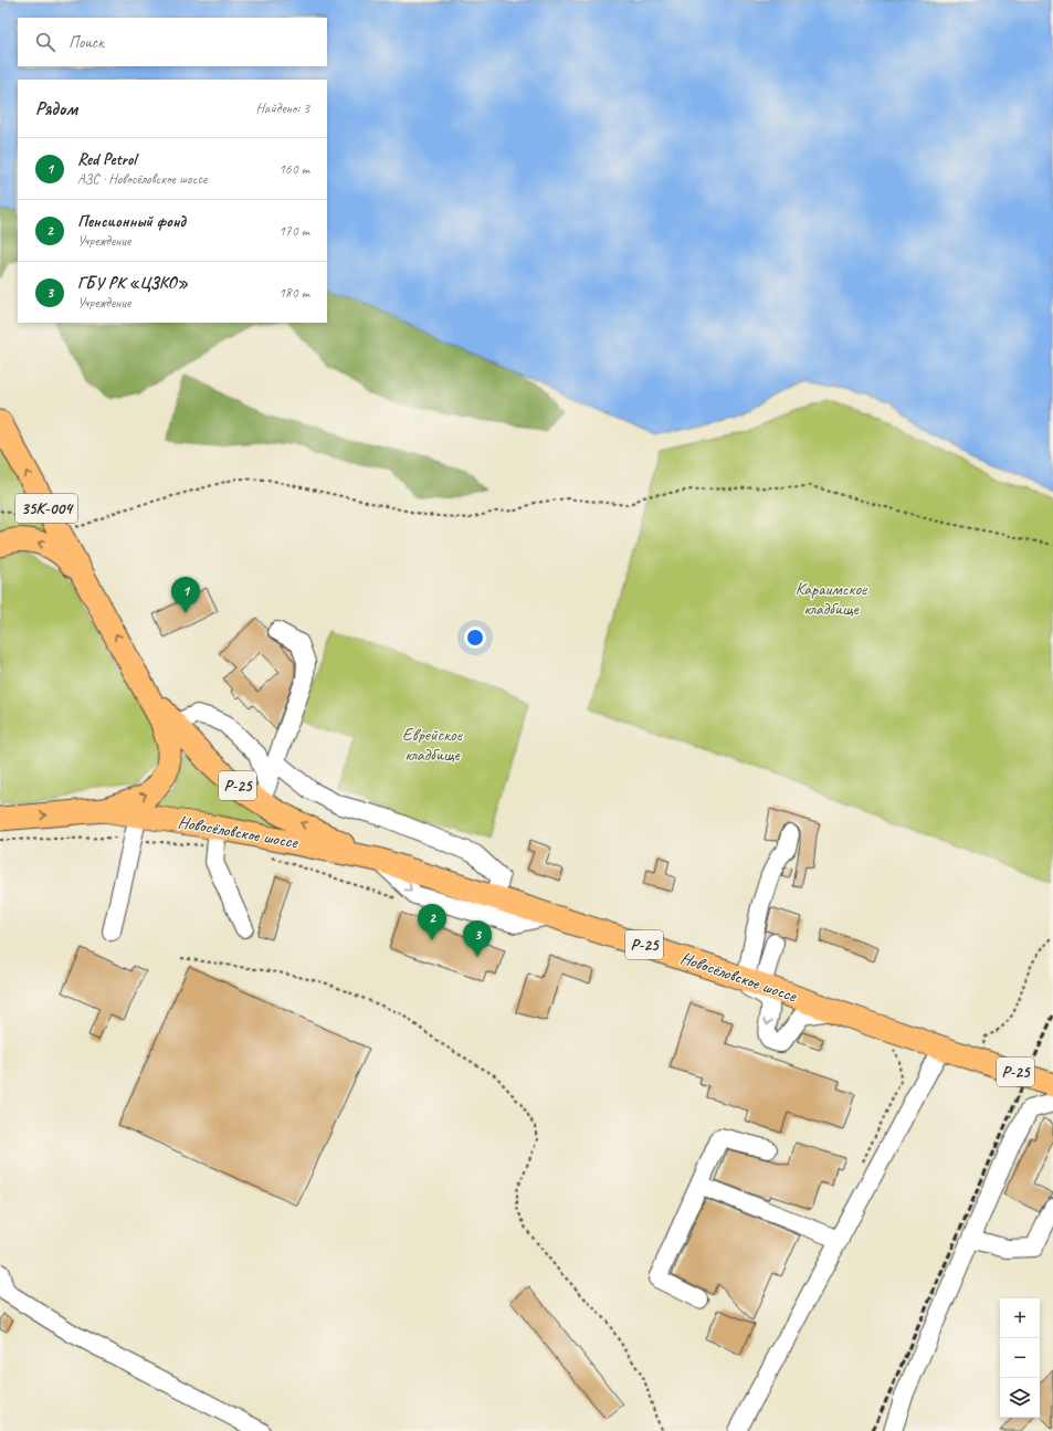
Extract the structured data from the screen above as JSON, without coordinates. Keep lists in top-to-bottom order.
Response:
{
  "streets": {
    "main road": ["35К-004", "Р-25", "Новосёловское шоссе"]
  },
  "crossings": [
    ["35К-004", "Новосёловское шоссе"]
  ],
  "parks": ["Караимское кладбище", "Еврейское кладбище"],
  "page": {
    "search": "Поиск",
    "heading": ["Рядом", "Найдено: 3"],
    "list": [
      {
        "mark": "1",
        "name": "Red Petrol",
        "note": "АЗС · Новосёловское шоссе",
        "value": "160 m"
      },
      {
        "mark": "2",
        "name": "Пенсионный фонд",
        "note": "Учреждение",
        "value": "170 m"
      },
      {
        "mark": "3",
        "name": "ГБУ РК «ЦЗКО»",
        "note": "Учреждение",
        "value": "180 m"
      }
    ],
    "pins": ["1", "2", "3"],
    "map_buttons": ["+", "−"]
  }
}
